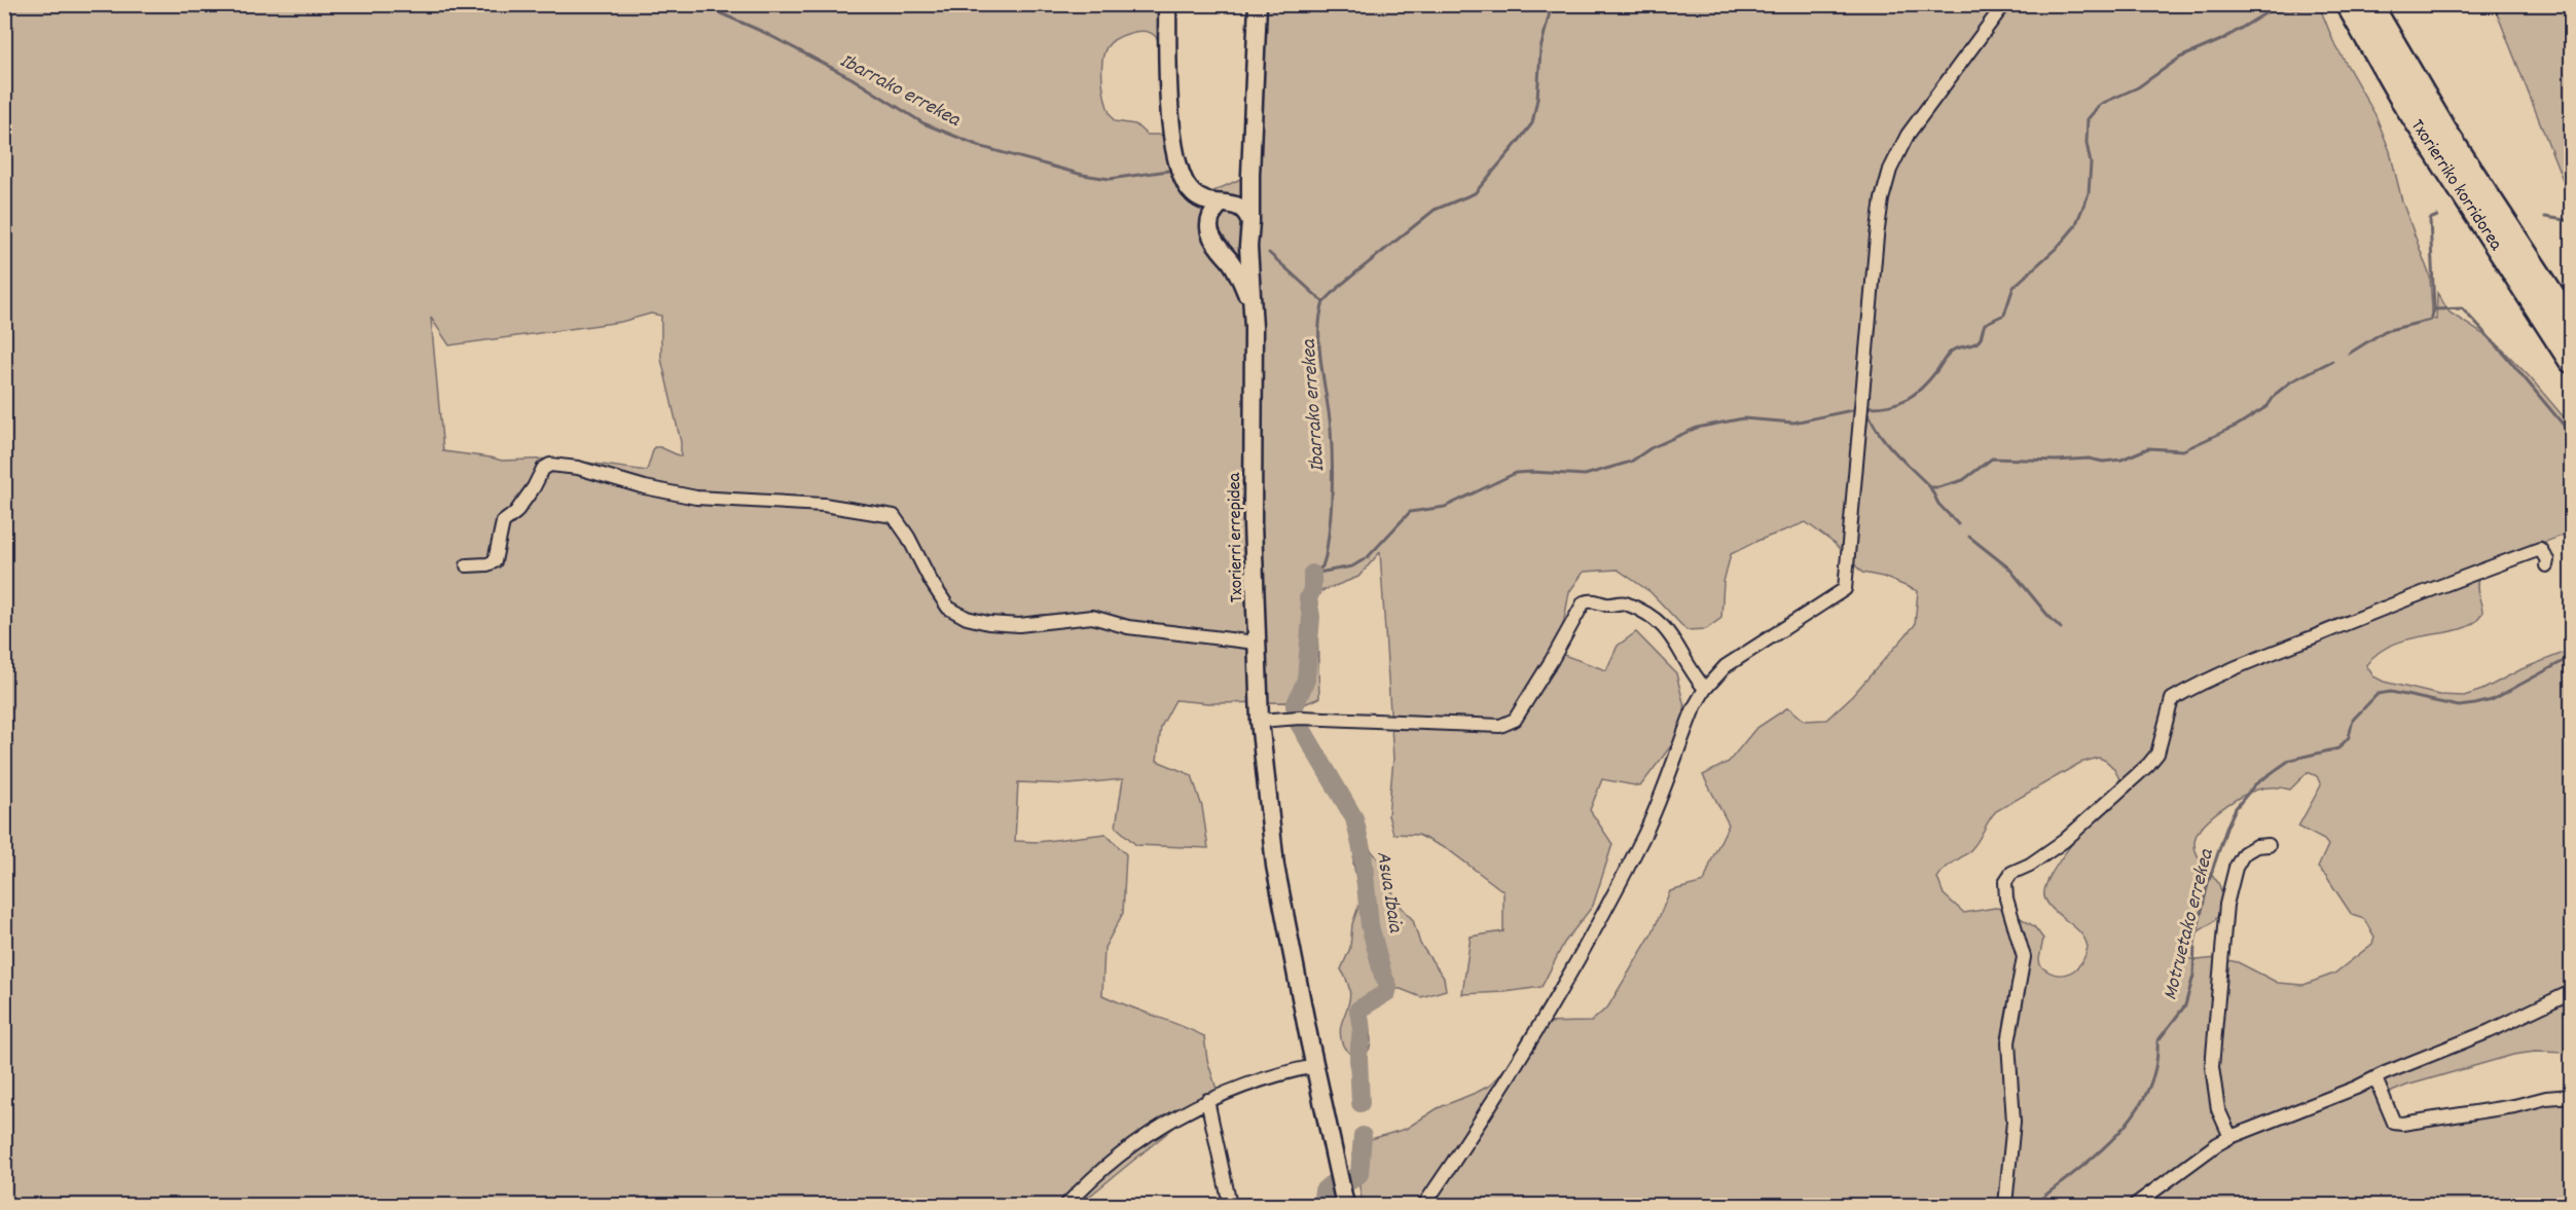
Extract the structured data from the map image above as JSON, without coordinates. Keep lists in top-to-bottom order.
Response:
{
  "streets": {
    "highway": ["Txorierriko korridorea"],
    "street": ["Txorierri errepidea"]
  },
  "water": ["Ibarrako errekea", "Asua Ibaia", "Motruetako errekea"]
}
